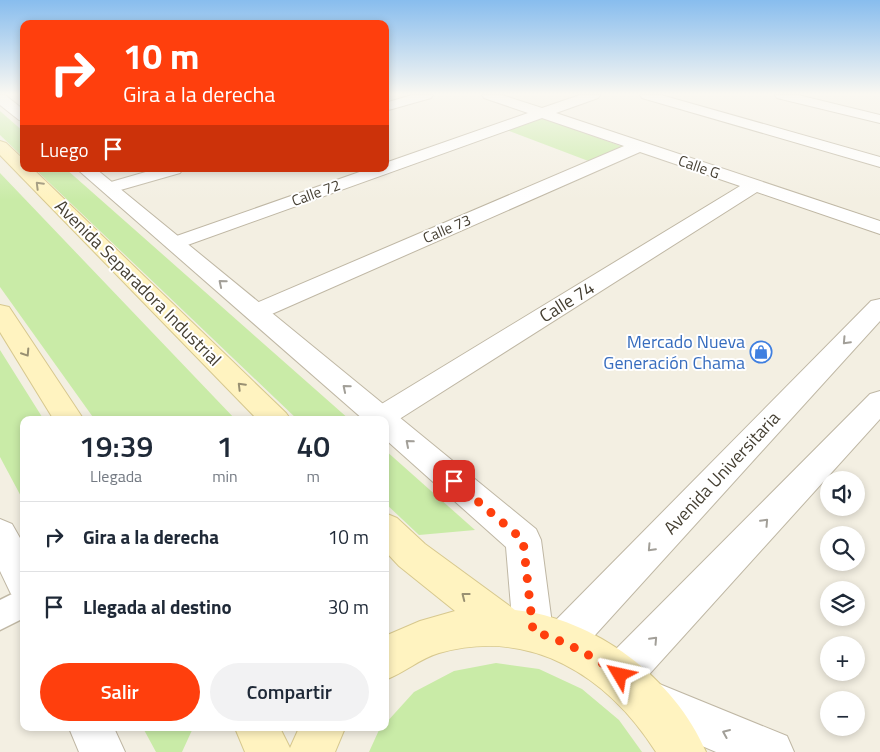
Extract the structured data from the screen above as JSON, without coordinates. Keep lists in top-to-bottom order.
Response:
{
  "streets": {
    "main road": ["Avenida Separadora Industrial"],
    "street": [
      "Calle G",
      "Calle 72",
      "Calle 73",
      "Calle 74",
      "Avenida Universitaria"
    ]
  },
  "crossings": [
    ["Calle G", "Calle 73"],
    ["Calle G", "Calle 74"]
  ],
  "places": {
    "shop": ["Mercado Nueva Generación Chama"]
  },
  "page": {
    "turn": ["10 m", "Gira a la derecha"],
    "then": "Luego",
    "eta": [
      "19:39",
      "Llegada",
      "1",
      "min",
      "40",
      "m"
    ],
    "map_buttons": ["+", "−"],
    "list": [
      {
        "name": "Gira a la derecha",
        "value": "10 m"
      },
      {
        "name": "Llegada al destino",
        "value": "30 m"
      }
    ],
    "buttons": ["Salir", "Compartir"]
  }
}
